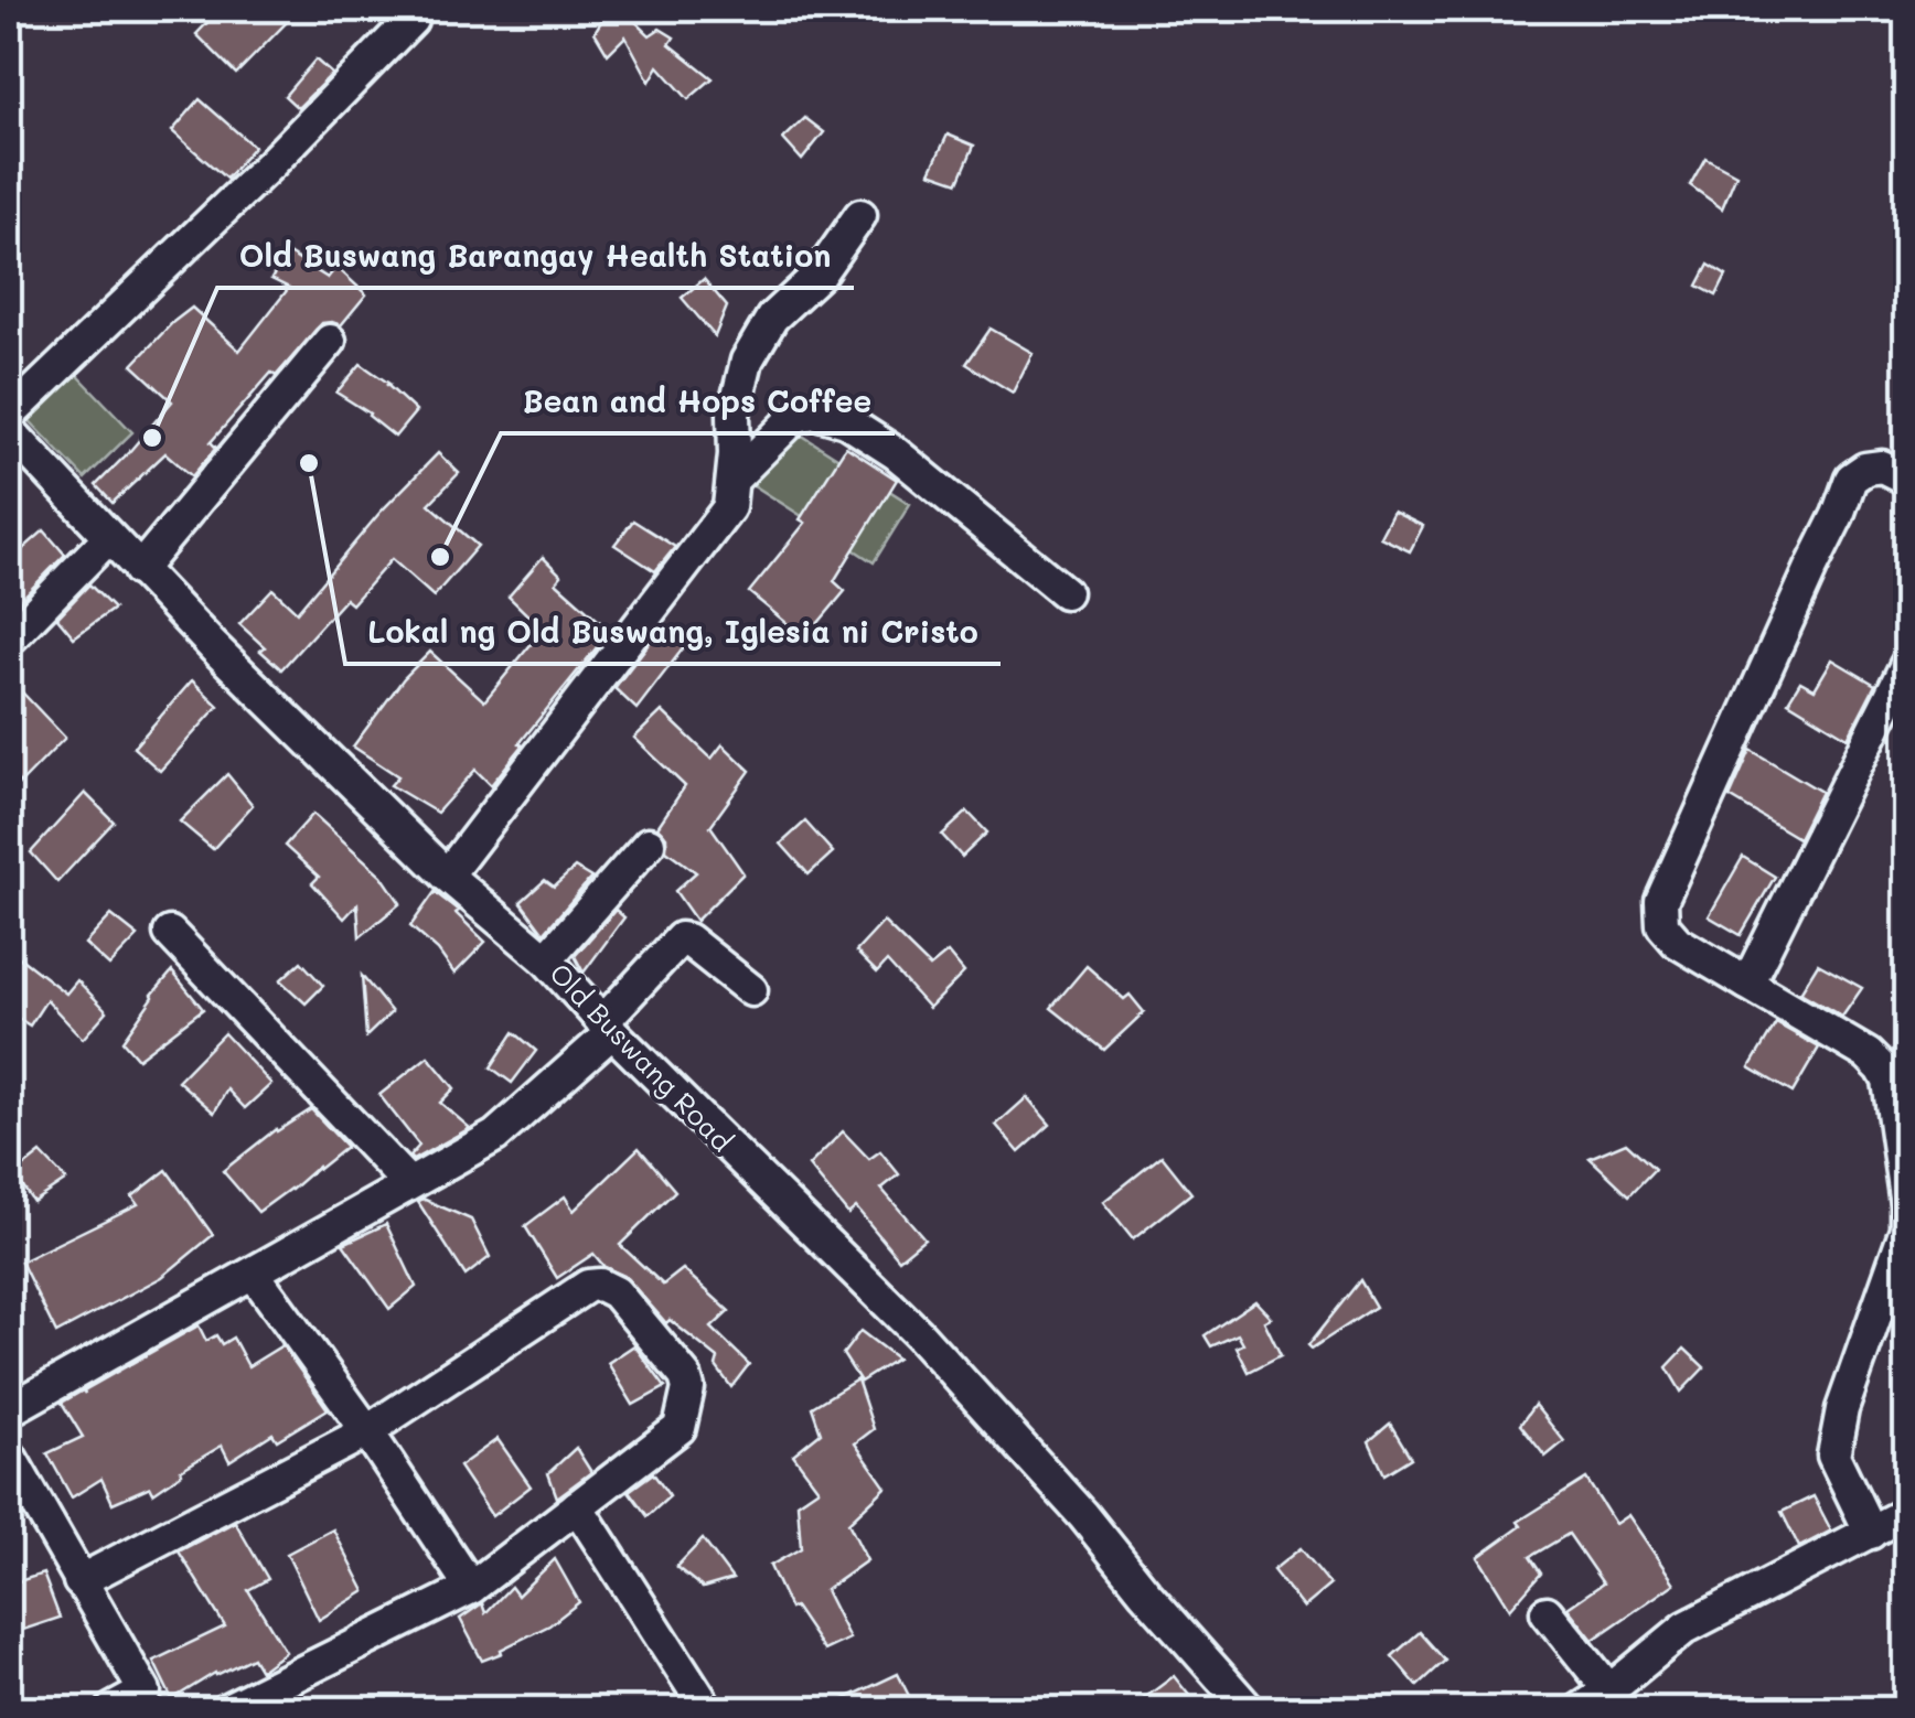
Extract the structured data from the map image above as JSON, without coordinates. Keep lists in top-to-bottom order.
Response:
{
  "streets": {
    "street": ["Old Buswang Road"]
  },
  "places": ["Old Buswang Barangay Health Station", "Lokal ng Old Buswang, Iglesia ni Cristo", "Bean and Hops Coffee"]
}
